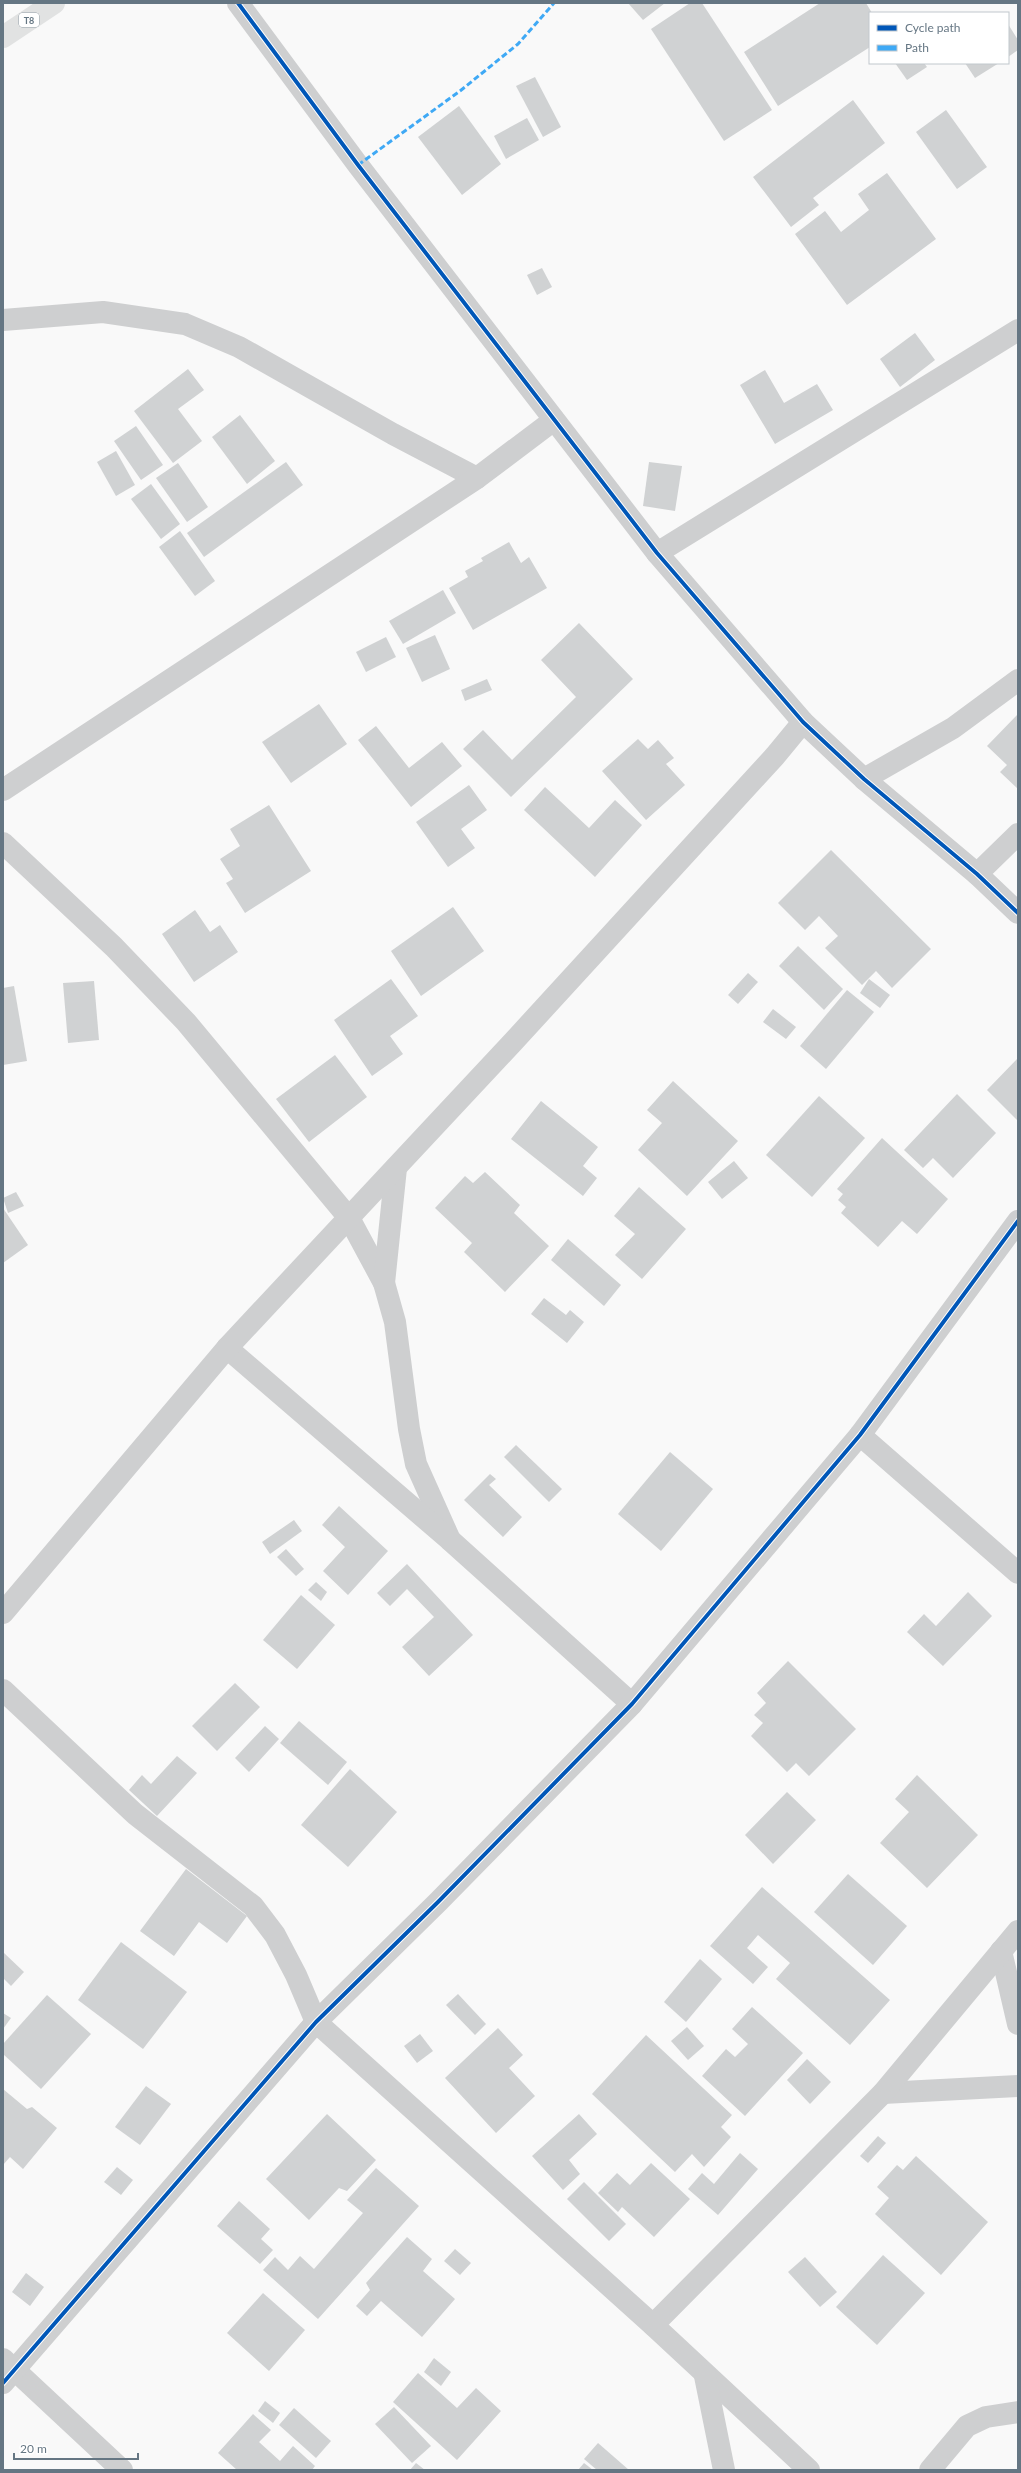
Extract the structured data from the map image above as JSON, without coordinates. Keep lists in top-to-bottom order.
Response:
{
  "streets": {
    "highway": ["T8"]
  },
  "legend": ["Cycle path", "Path"],
  "scale_bar": "20 m"
}
